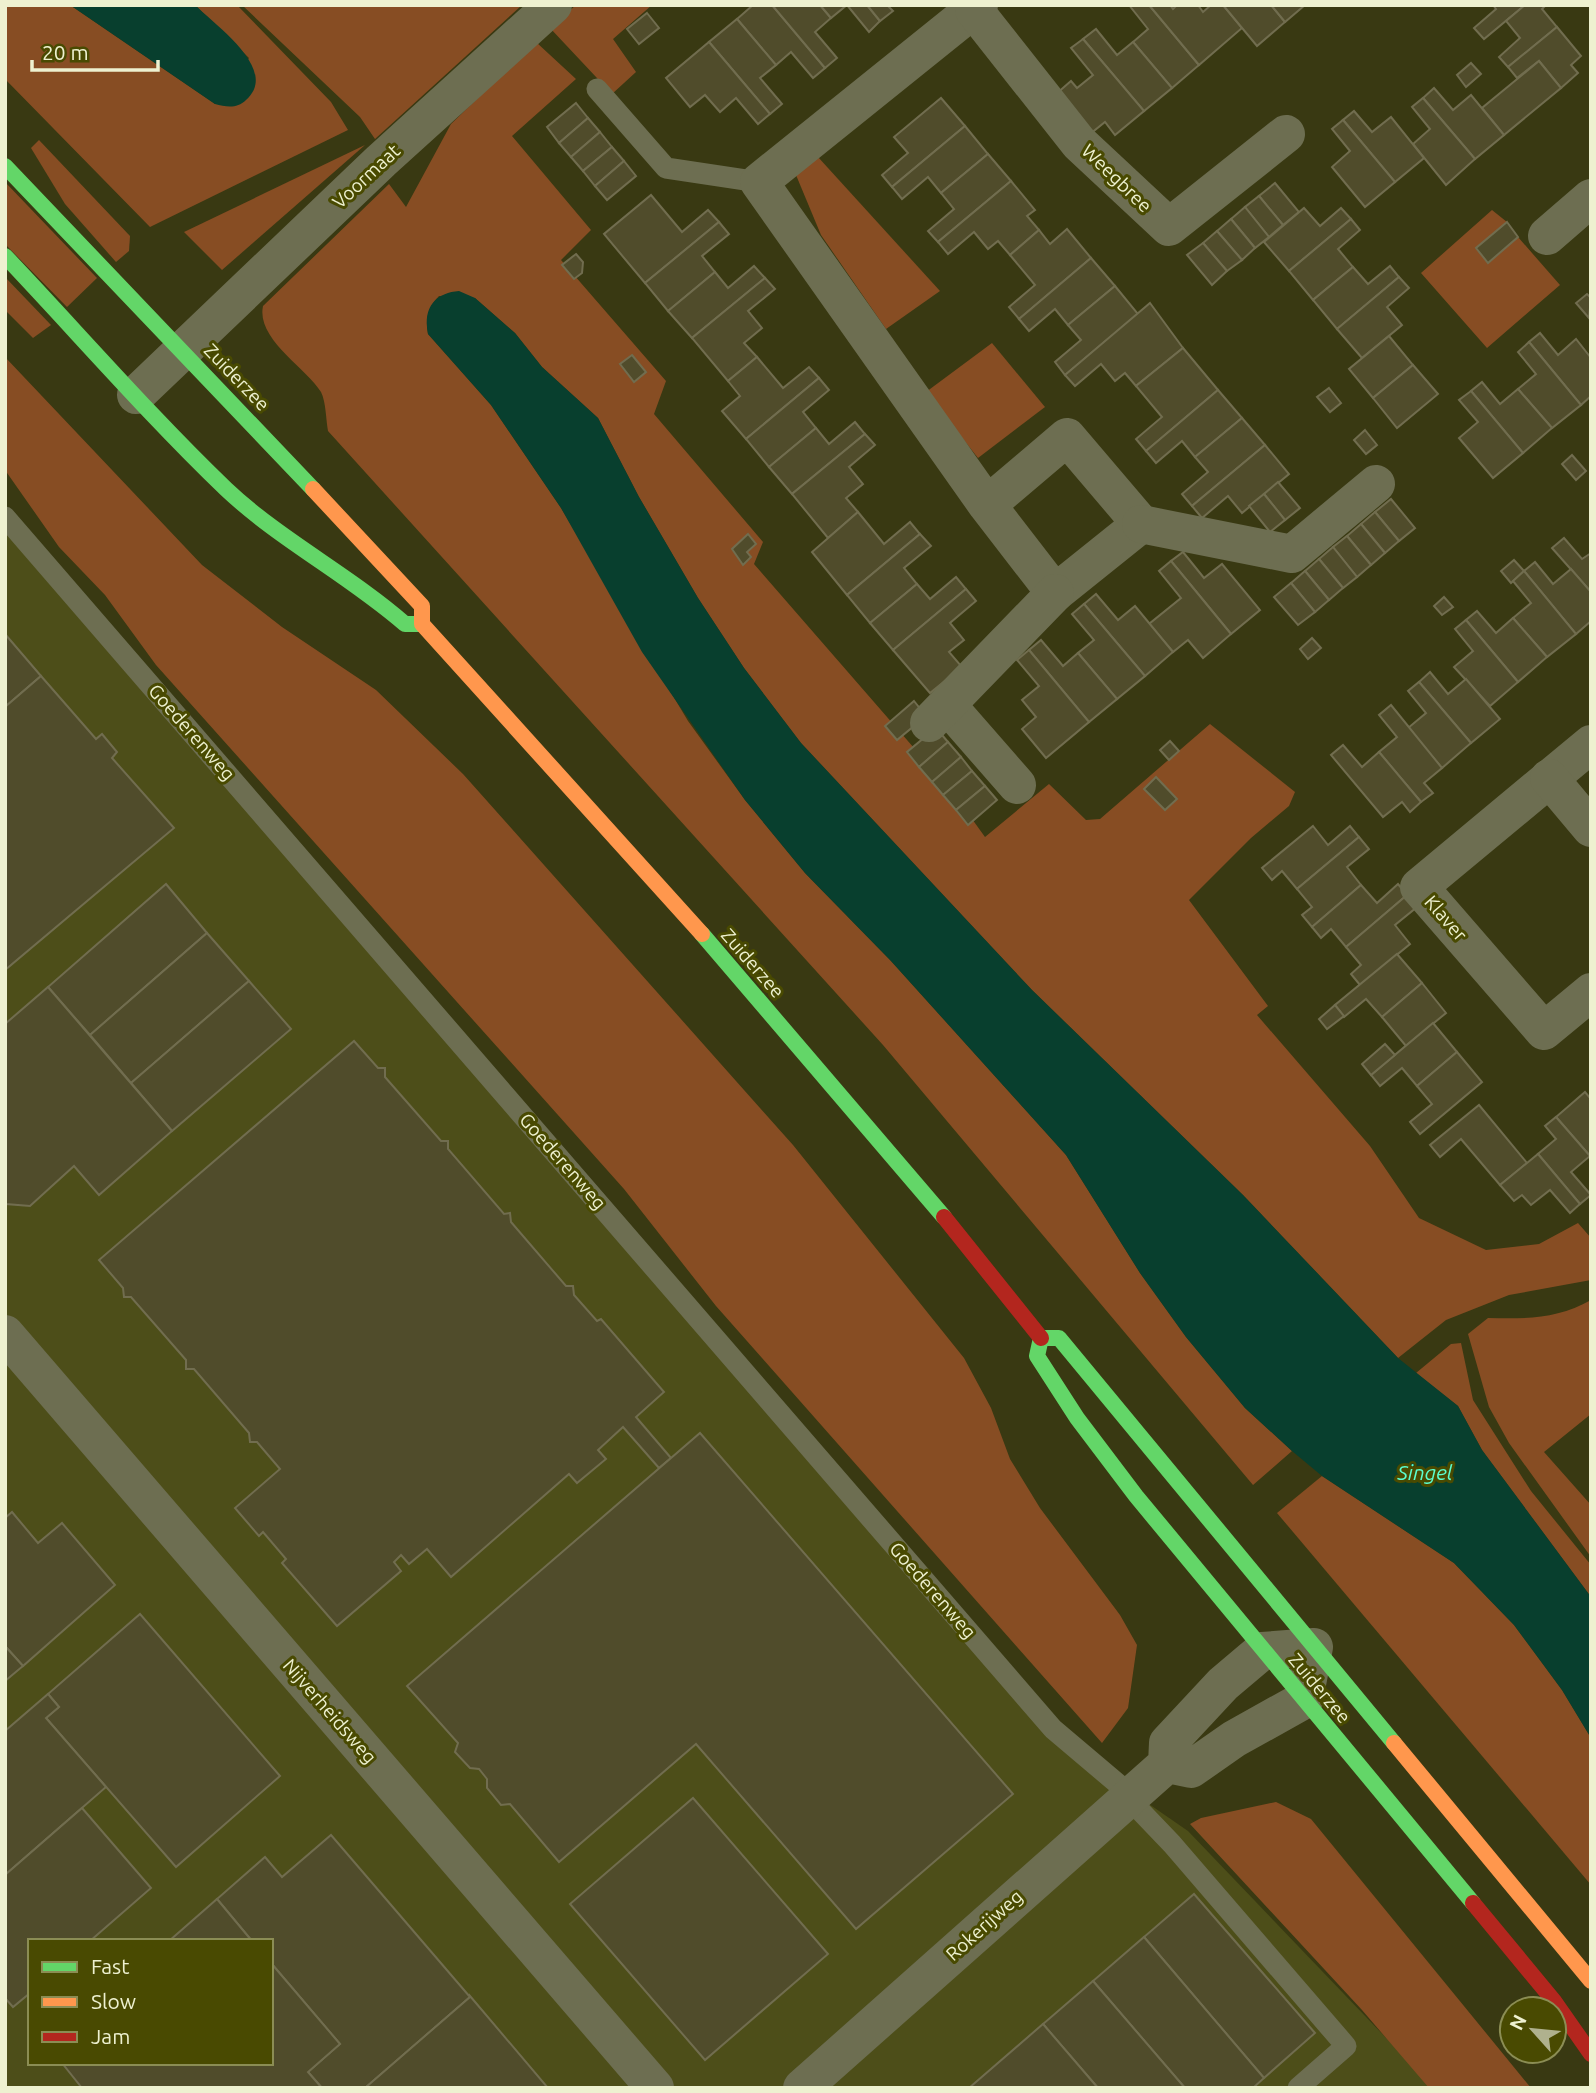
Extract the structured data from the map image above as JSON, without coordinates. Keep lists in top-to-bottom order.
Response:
{
  "streets": {
    "street": [
      "Voormaat",
      "Weegbree",
      "Zuiderzee",
      "Klaver",
      "Nijverheidsweg",
      "Rokerijweg"
    ],
    "lane": ["Goederenweg"]
  },
  "crossings": [
    ["Voormaat", "Zuiderzee"],
    ["Goederenweg", "Rokerijweg"]
  ],
  "water": ["Singel"],
  "legend": ["Fast", "Slow", "Jam"],
  "scale_bar": "20 m",
  "north": "top left"
}
